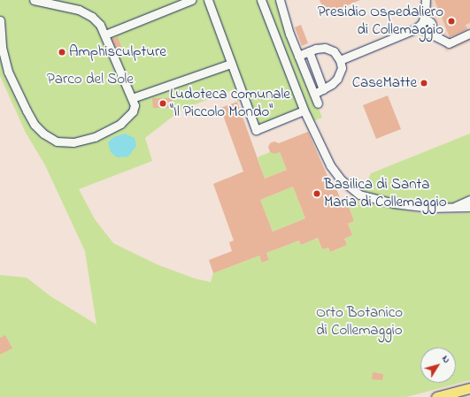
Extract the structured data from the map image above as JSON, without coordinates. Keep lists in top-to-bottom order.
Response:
{
  "parks": ["Parco del Sole", "Orto Botanico di Collemaggio"],
  "places": [
    "Presidio Ospedaliero di Collemaggio",
    "Amphisculpture",
    "CaseMatte",
    "Ludoteca comunale \"Il Piccolo Mondo\"",
    "Basilica di Santa Maria di Collemaggio"
  ],
  "north": "top right"
}
